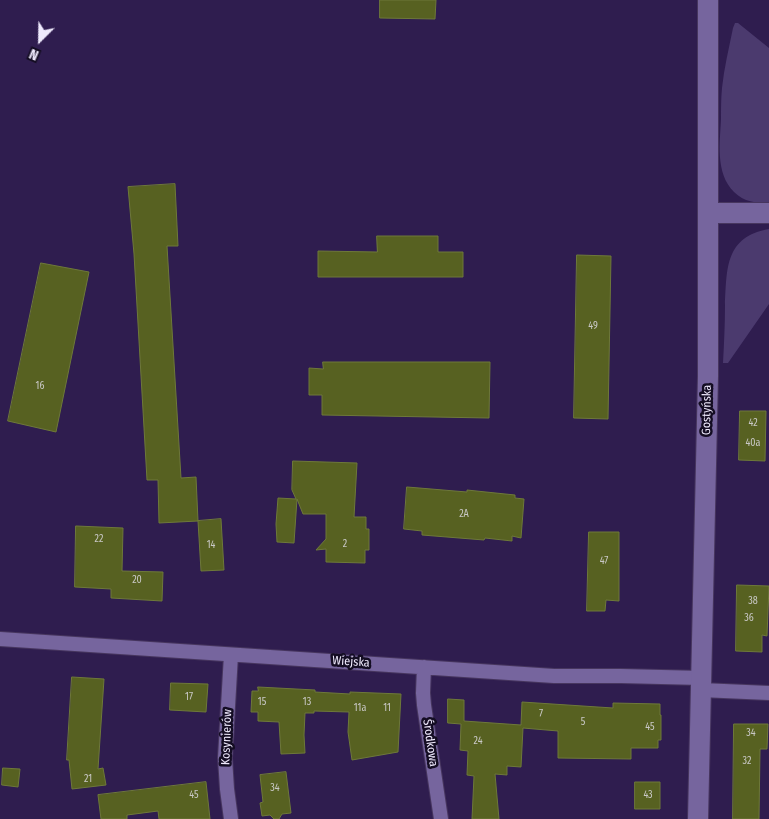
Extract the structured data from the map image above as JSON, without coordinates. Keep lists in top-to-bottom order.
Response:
{
  "streets": {
    "street": [
      "Gostyńska",
      "Wiejska",
      "Kosynierów",
      "Środkowa"
    ]
  },
  "crossings": [
    ["Gostyńska", "Wiejska"],
    ["Wiejska", "Kosynierów"],
    ["Wiejska", "Środkowa"]
  ],
  "house_numbers": [
    "49",
    "16",
    "42",
    "40a",
    "2A",
    "22",
    "2",
    "14",
    "47",
    "20",
    "38",
    "36",
    "17",
    "15",
    "13",
    "11a",
    "11",
    "7",
    "5",
    "45",
    "34",
    "24",
    "32",
    "21",
    "34",
    "45",
    "43"
  ],
  "north": "bottom left"
}
